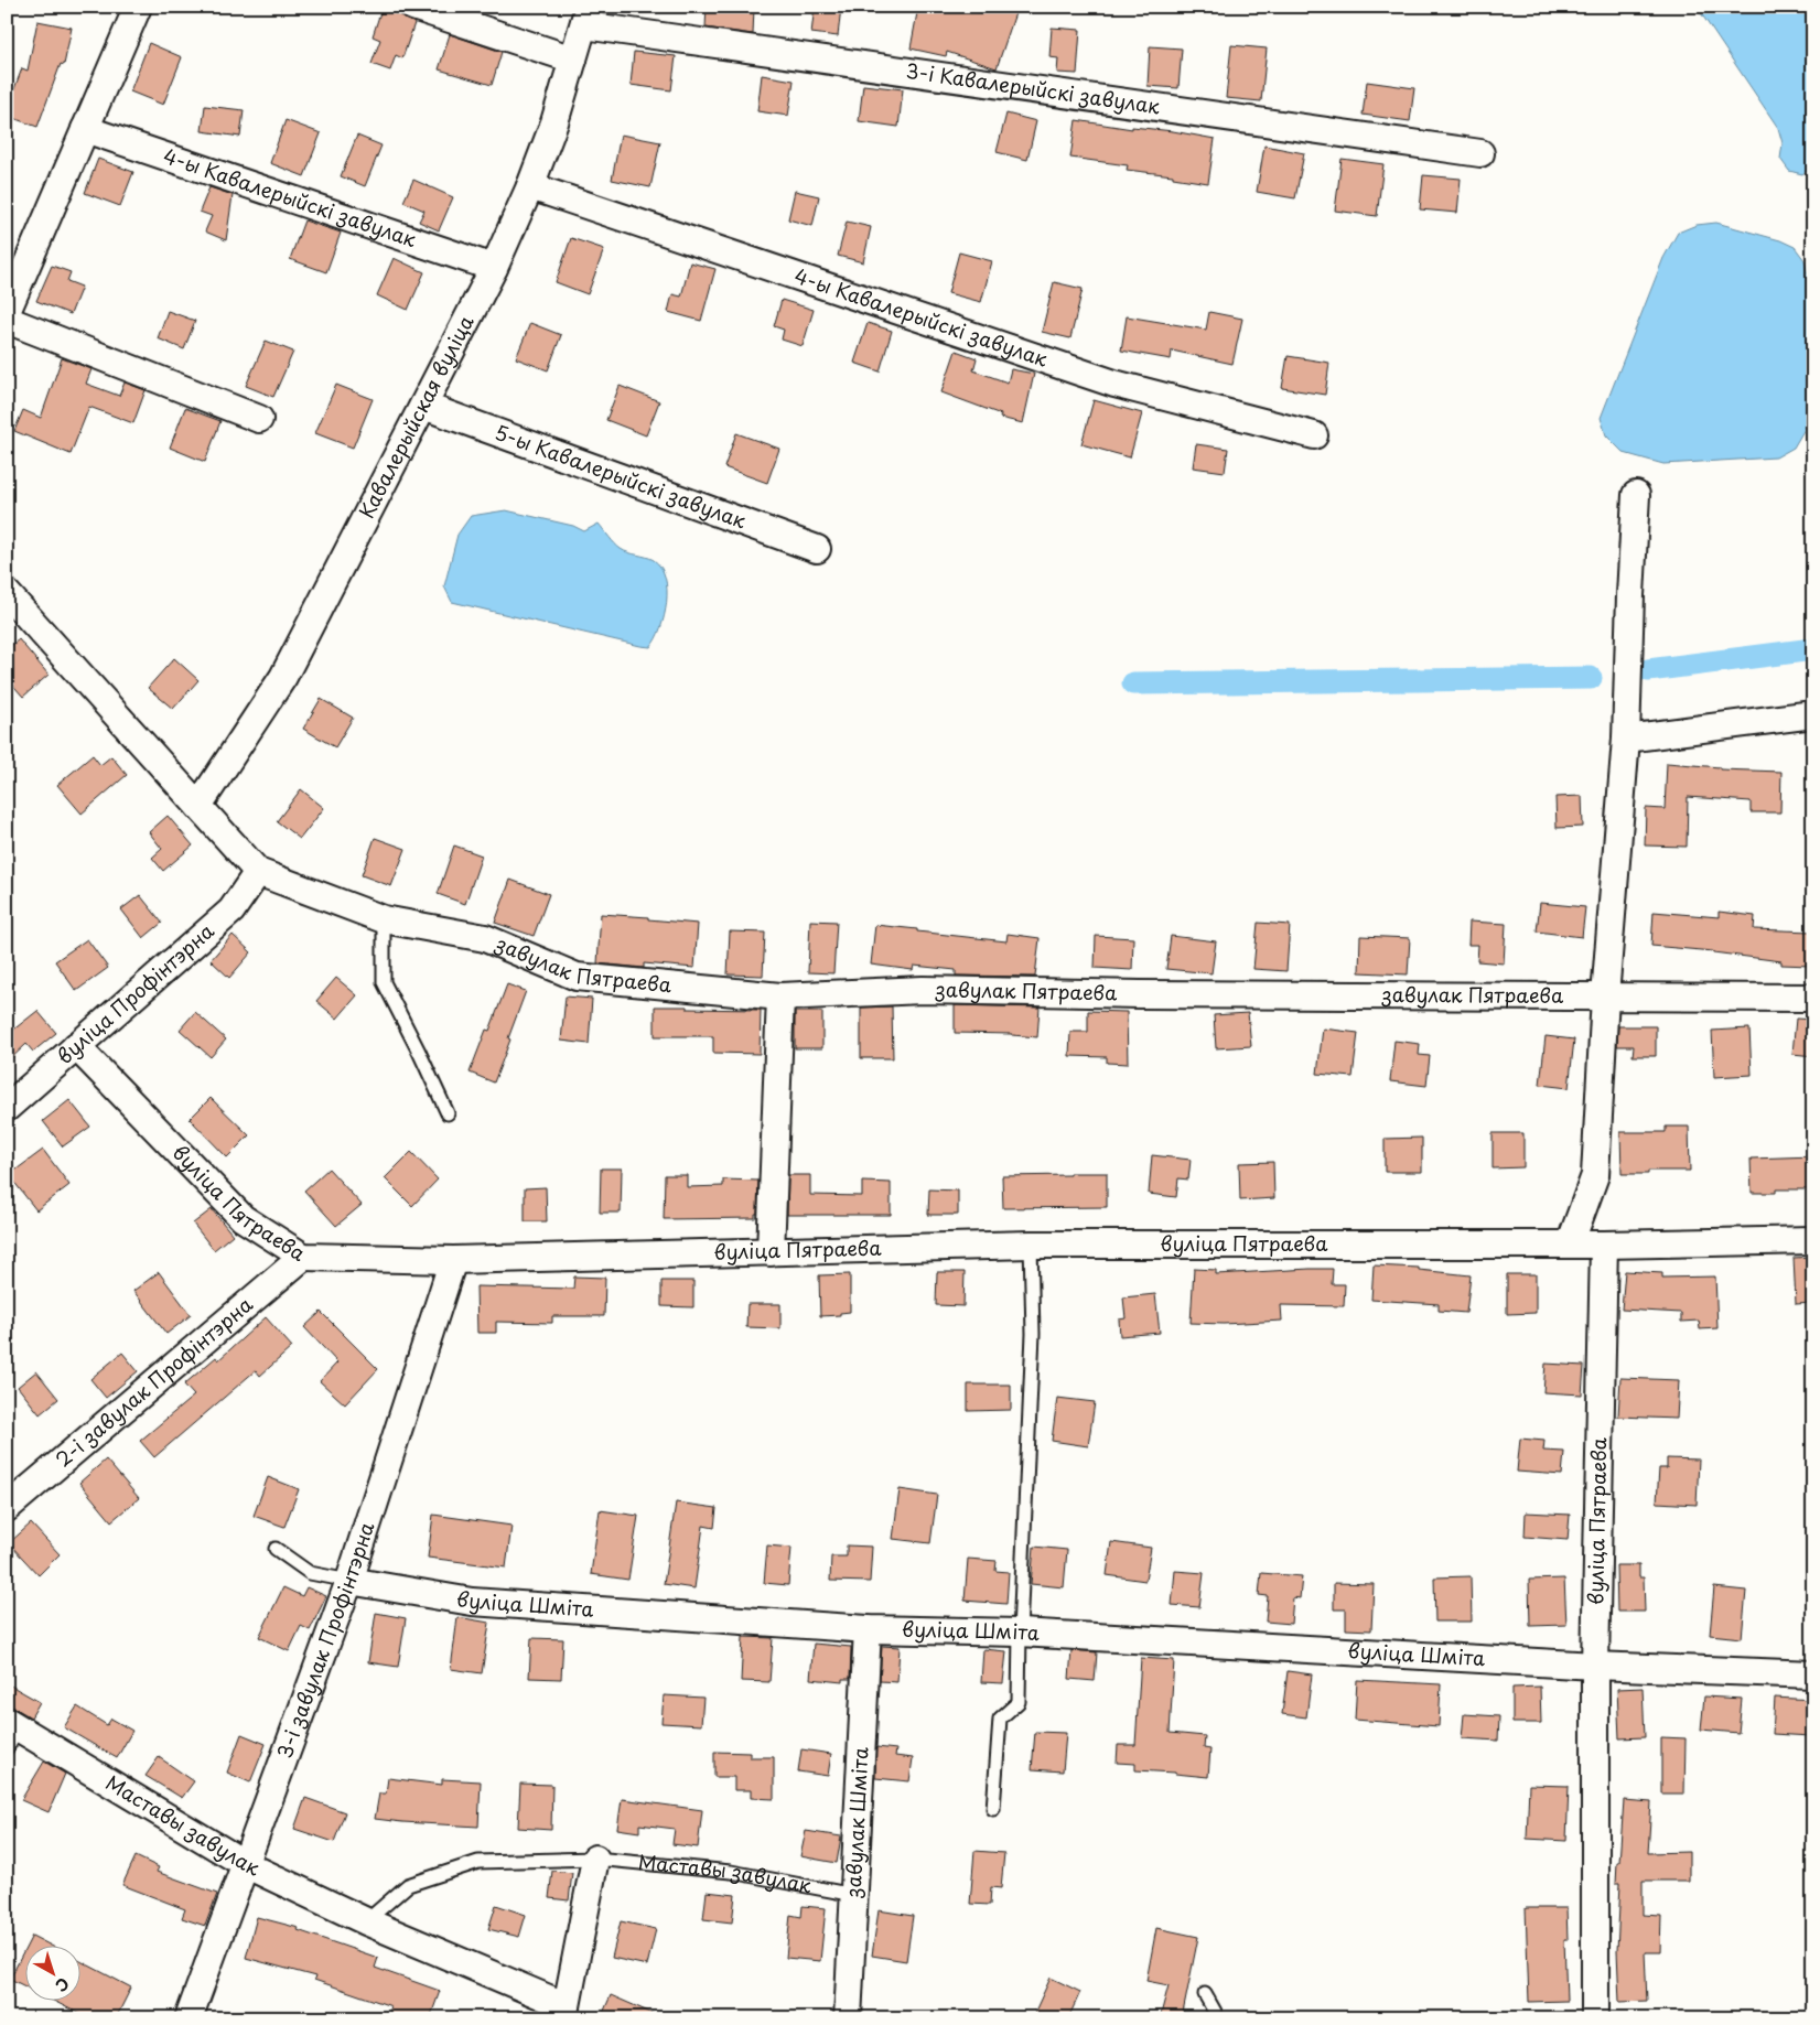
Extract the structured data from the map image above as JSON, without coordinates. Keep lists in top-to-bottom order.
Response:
{
  "streets": {
    "street": [
      "3-і Кавалерыйскі завулак",
      "4-ы Кавалерыйскі завулак",
      "Кавалерыйская вуліца",
      "5-ы Кавалерыйскі завулак",
      "завулак Пятраева",
      "вуліца Профінтэрна",
      "вуліца Пятраева",
      "2-і завулак Профінтэрна",
      "вуліца Шміта",
      "3-і завулак Профінтэрна",
      "завулак Шміта",
      "Маставы завулак"
    ]
  },
  "crossings": [
    ["3-і Кавалерыйскі завулак", "Кавалерыйская вуліца"],
    ["4-ы Кавалерыйскі завулак", "Кавалерыйская вуліца"],
    ["Кавалерыйская вуліца", "5-ы Кавалерыйскі завулак"],
    ["завулак Пятраева", "вуліца Профінтэрна"],
    ["вуліца Профінтэрна", "вуліца Пятраева"],
    ["вуліца Пятраева", "2-і завулак Профінтэрна"],
    ["вуліца Пятраева", "вуліца Шміта"],
    ["вуліца Пятраева", "3-і завулак Профінтэрна"],
    ["вуліца Шміта", "3-і завулак Профінтэрна"],
    ["вуліца Шміта", "завулак Шміта"],
    ["3-і завулак Профінтэрна", "Маставы завулак"],
    ["завулак Шміта", "Маставы завулак"]
  ],
  "north": "bottom right"
}
